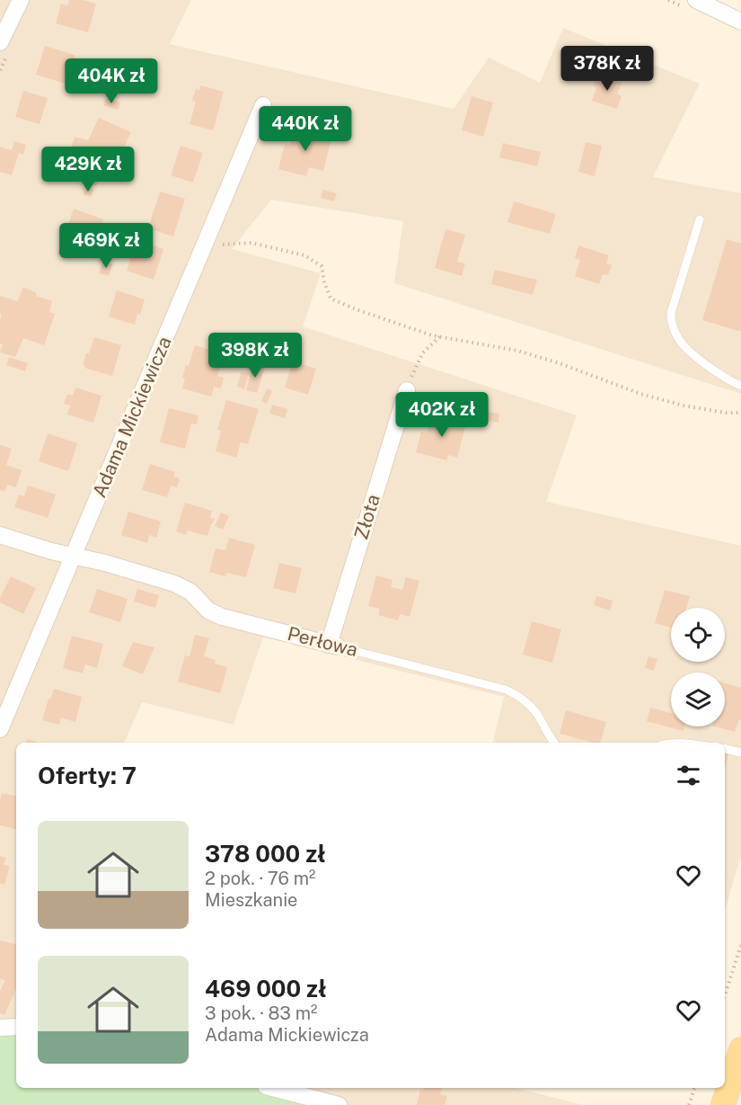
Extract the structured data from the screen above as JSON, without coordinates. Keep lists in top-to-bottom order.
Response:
{
  "streets": {
    "street": ["Adama Mickiewicza", "Złota", "Perłowa"]
  },
  "crossings": [
    ["Adama Mickiewicza", "Perłowa"],
    ["Złota", "Perłowa"]
  ],
  "page": {
    "price": [
      "378K zł",
      "404K zł",
      "440K zł",
      "429K zł",
      "469K zł",
      "398K zł",
      "402K zł"
    ],
    "heading": "Oferty: 7",
    "list": [
      {
        "name": "378 000 zł",
        "note": "2 pok. · 76 m² · Mieszkanie"
      },
      {
        "name": "469 000 zł",
        "note": "3 pok. · 83 m² · Adama Mickiewicza"
      }
    ]
  }
}
